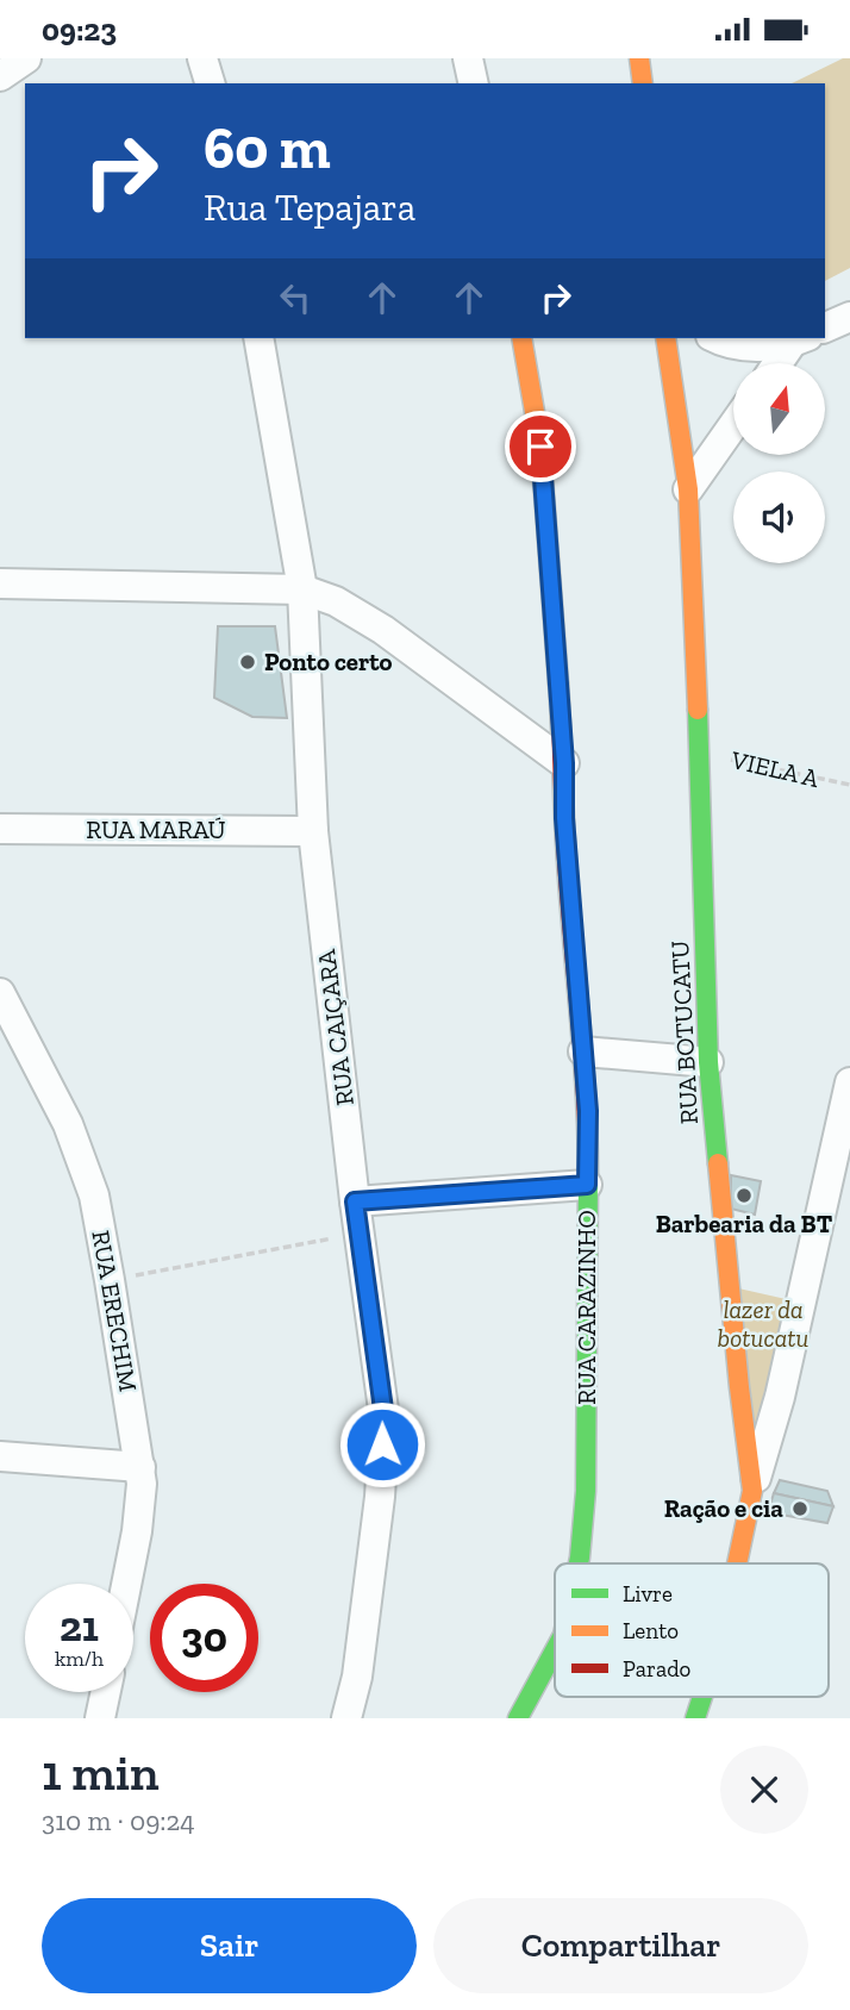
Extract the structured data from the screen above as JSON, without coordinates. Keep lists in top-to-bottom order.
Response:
{
  "streets": {
    "main road": ["RUA BOTUCATU", "RUA CARAZINHO"],
    "street": ["RUA MARAÚ", "RUA CAIÇARA", "RUA ERECHIM"],
    "path": ["VIELA A"]
  },
  "crossings": [
    ["VIELA A", "RUA BOTUCATU"],
    ["RUA MARAÚ", "RUA CAIÇARA"]
  ],
  "parks": ["lazer da botucatu"],
  "places": ["Ponto certo", "Barbearia da BT", "Ração e cia"],
  "legend": ["Livre", "Lento", "Parado"],
  "north": "top",
  "page": {
    "status": "09:23",
    "turn": ["60 m", "Rua Tepajara"],
    "speed": "21 km/h",
    "limit": "30",
    "heading": ["1 min", "310 m · 09:24"],
    "buttons": ["Sair", "Compartilhar"]
  }
}
